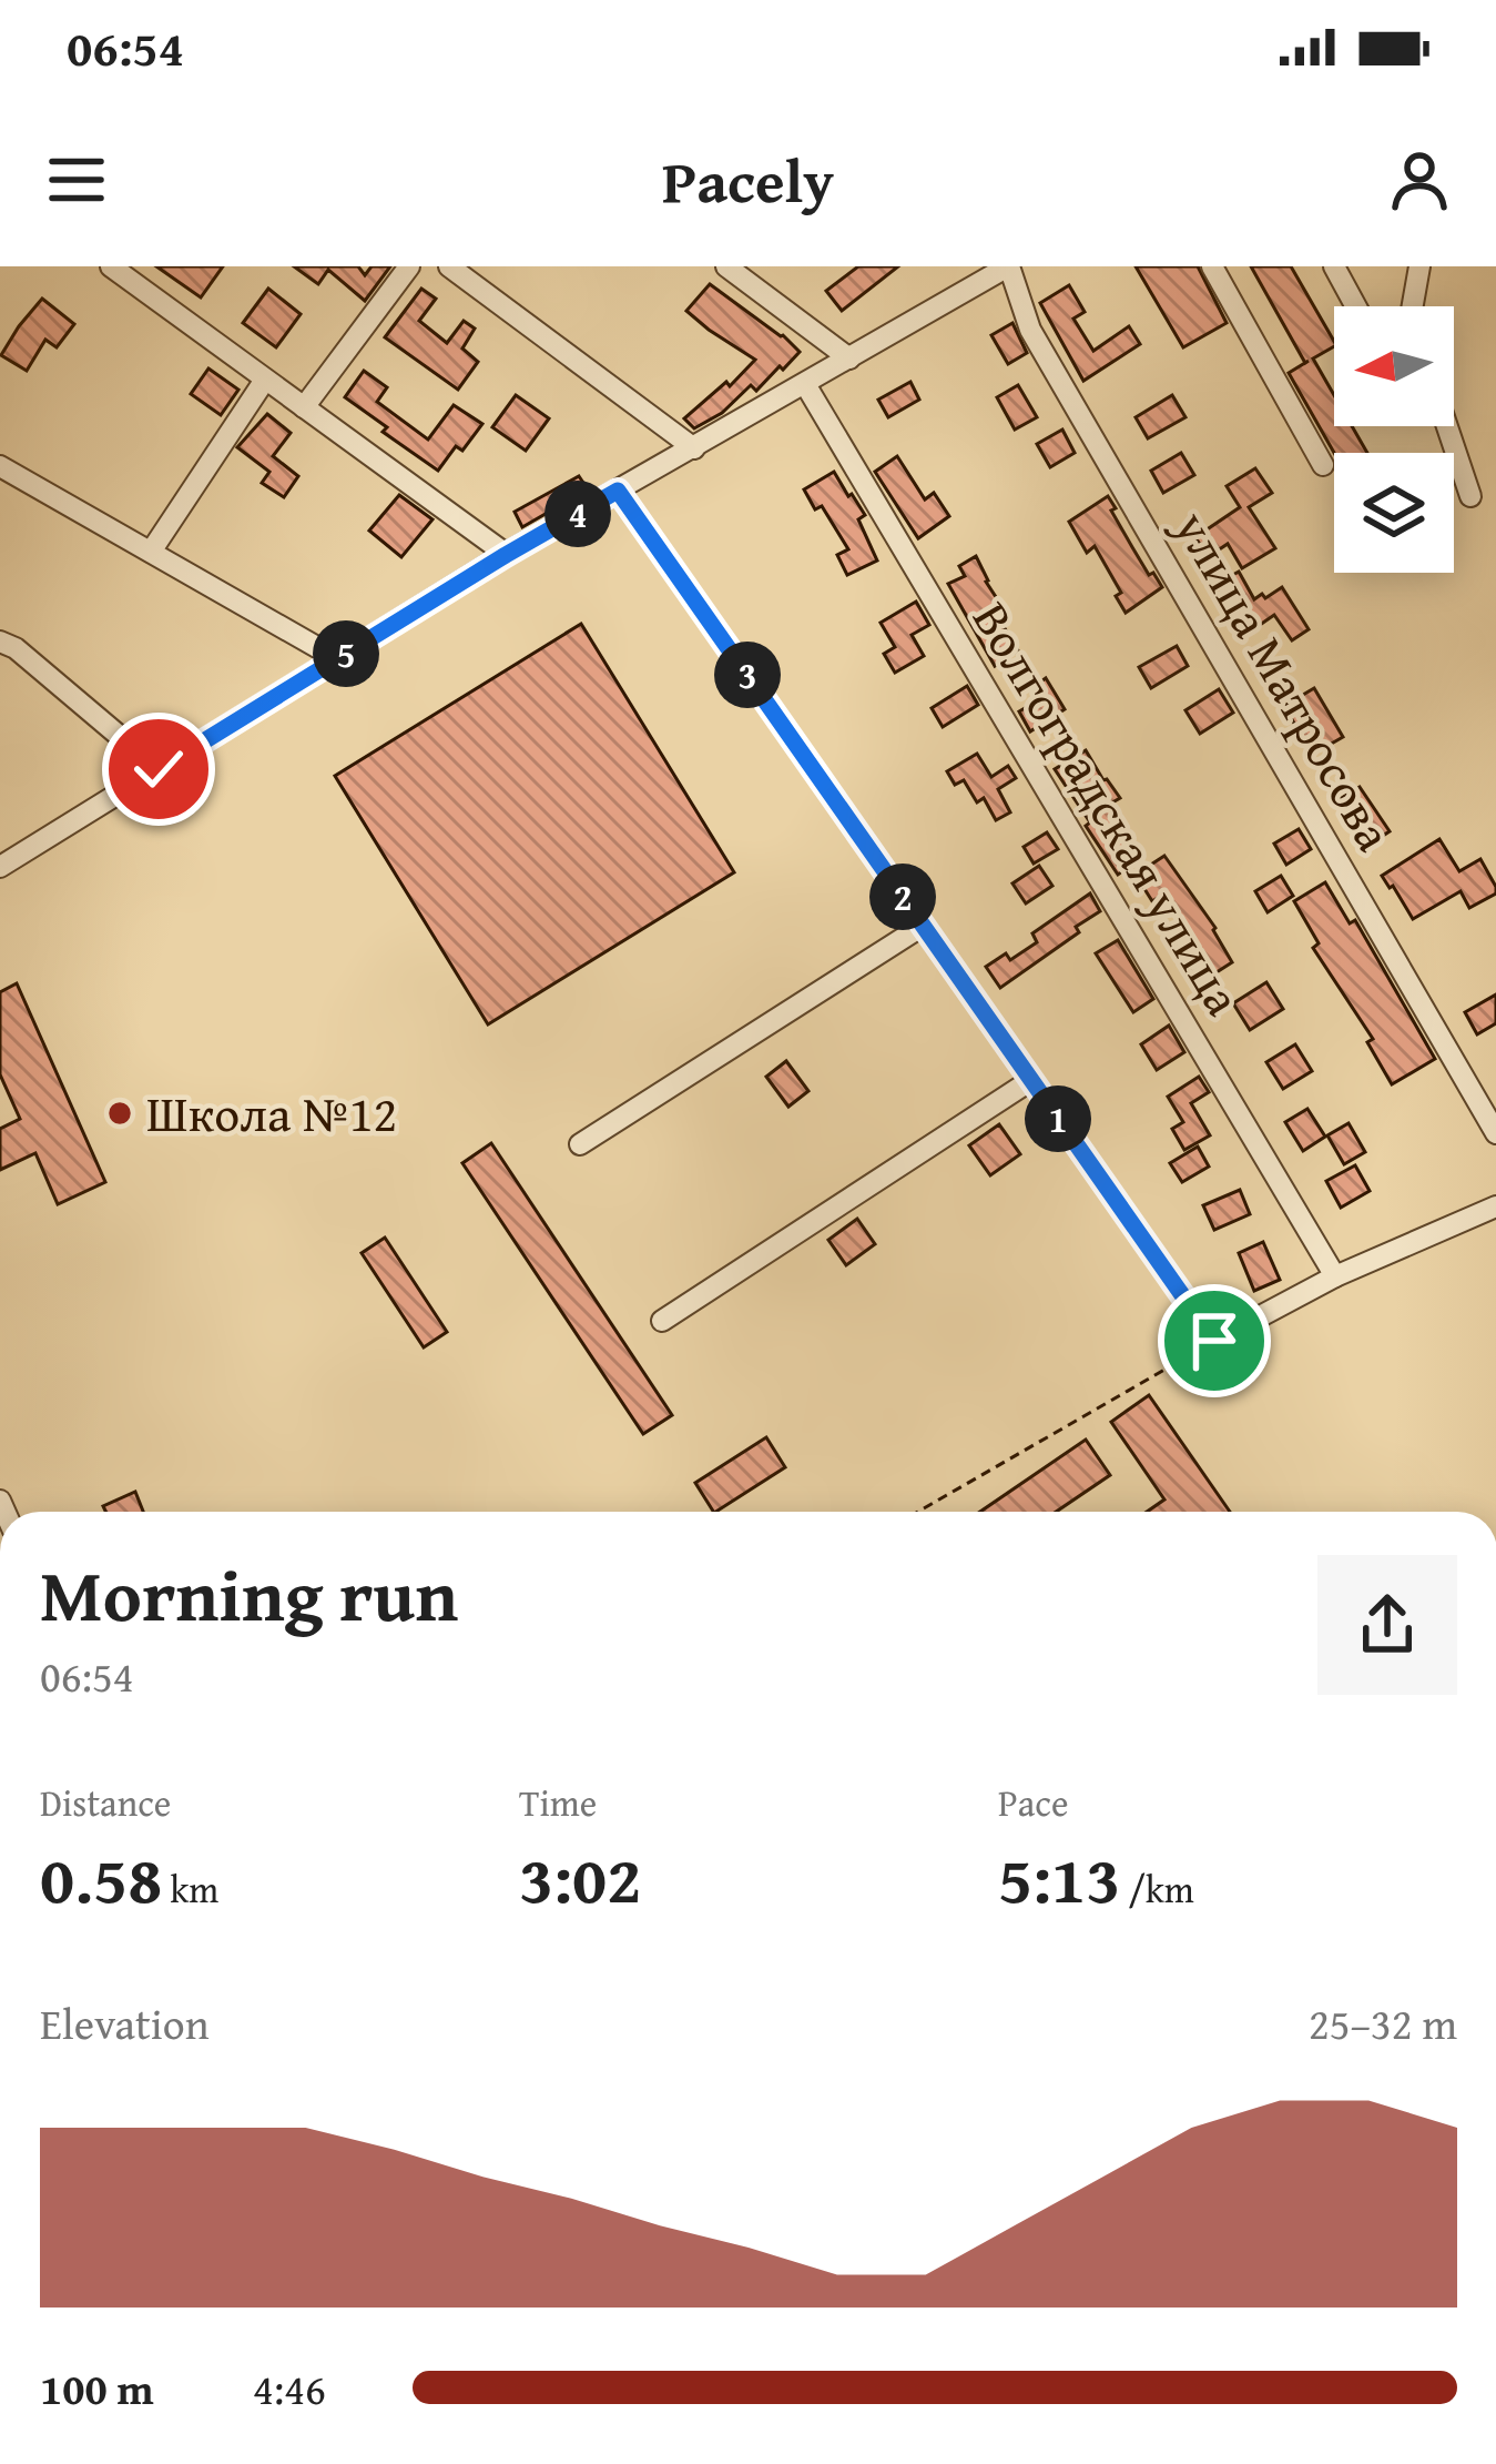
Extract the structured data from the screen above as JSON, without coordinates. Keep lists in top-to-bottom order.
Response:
{
  "streets": {
    "street": ["улица Матросова", "Волгоградская улица"]
  },
  "places": ["Школа №12"],
  "north": "left",
  "page": {
    "status": "06:54",
    "header": "Pacely",
    "pins": [
      "4",
      "5",
      "3",
      "2",
      "1"
    ],
    "heading": ["Morning run", "06:54"],
    "stats": [
      ["Distance", "0.58 km"],
      ["Time", "3:02"],
      ["Pace", "5:13 /km"]
    ],
    "chart": ["Elevation", "25–32 m"],
    "list": [
      {
        "name": "100 m",
        "note": "4:46"
      }
    ]
  }
}
